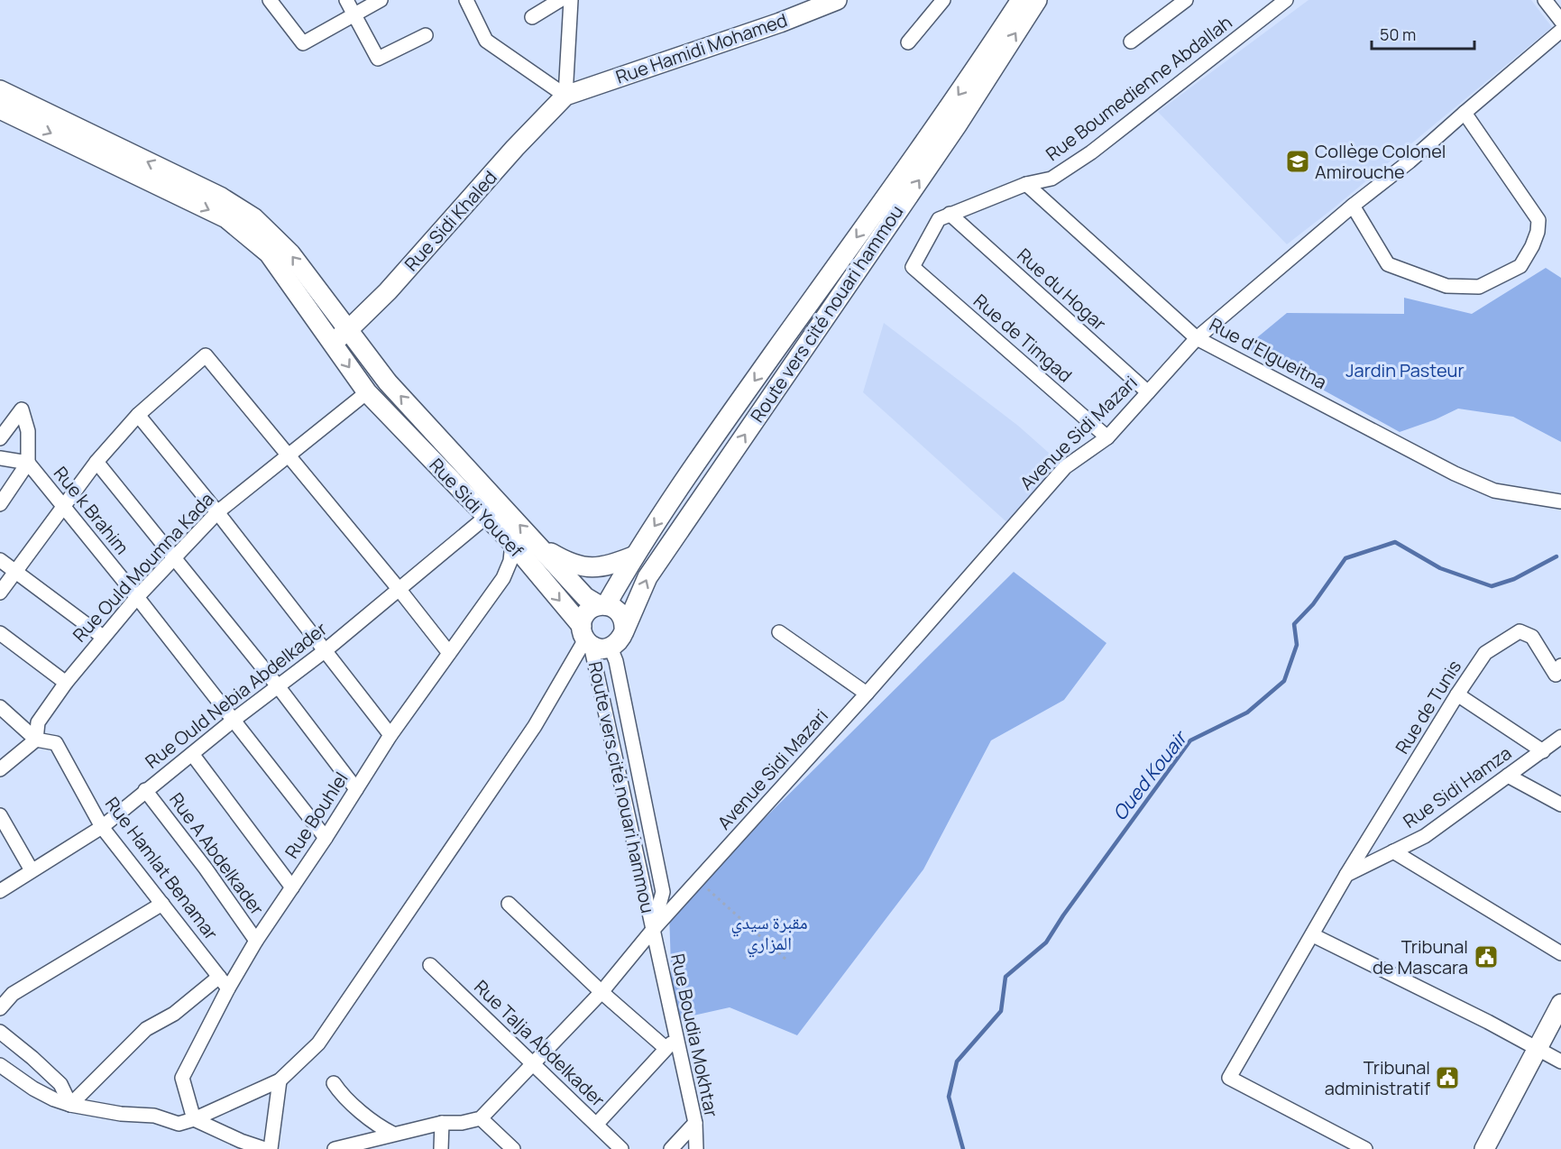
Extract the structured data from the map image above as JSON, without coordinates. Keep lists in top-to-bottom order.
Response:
{
  "streets": {
    "main road": [
      "Rue Hamidi Mohamed",
      "Rue Sidi Khaled",
      "Route vers cité nouari hammou",
      "Rue Sidi Youcef"
    ],
    "street": [
      "Rue Boumedienne Abdallah",
      "Rue du Hogar",
      "Rue de Timgad",
      "Rue d'Elgueitna",
      "Avenue Sidi Mazari",
      "Rue k Brahim",
      "Rue Ould Moumna Kada",
      "Rue Ould Nebia Abdelkader",
      "Rue de Tunis",
      "Rue Sidi Hamza",
      "Rue Bouhlel",
      "Rue A Abdelkader",
      "Rue Hamlat Benamar",
      "Rue Boudia Mokhtar",
      "Rue Talja Abdelkader"
    ]
  },
  "crossings": [
    ["Rue Hamidi Mohamed", "Rue Sidi Khaled"],
    ["Rue Boumedienne Abdallah", "Rue du Hogar"],
    ["Rue Boumedienne Abdallah", "Rue de Timgad"],
    ["Rue Boumedienne Abdallah", "Rue d'Elgueitna"],
    ["Rue Sidi Khaled", "Rue Sidi Youcef"],
    ["Rue du Hogar", "Avenue Sidi Mazari"],
    ["Route vers cité nouari hammou", "Avenue Sidi Mazari"],
    ["Route vers cité nouari hammou", "Rue Sidi Youcef"],
    ["Route vers cité nouari hammou", "Rue Boudia Mokhtar"],
    ["Rue de Timgad", "Avenue Sidi Mazari"],
    ["Rue d'Elgueitna", "Avenue Sidi Mazari"],
    ["Avenue Sidi Mazari", "Rue Boudia Mokhtar"],
    ["Avenue Sidi Mazari", "Rue Talja Abdelkader"],
    ["Rue Sidi Youcef", "Rue Ould Moumna Kada"],
    ["Rue Sidi Youcef", "Rue Ould Nebia Abdelkader"],
    ["Rue Sidi Youcef", "Rue Bouhlel"],
    ["Rue k Brahim", "Rue Ould Moumna Kada"],
    ["Rue k Brahim", "Rue Ould Nebia Abdelkader"],
    ["Rue k Brahim", "Rue Bouhlel"],
    ["Rue Ould Moumna Kada", "Rue Hamlat Benamar"],
    ["Rue Ould Nebia Abdelkader", "Rue A Abdelkader"],
    ["Rue Ould Nebia Abdelkader", "Rue Hamlat Benamar"],
    ["Rue de Tunis", "Rue Sidi Hamza"],
    ["Rue Bouhlel", "Rue A Abdelkader"],
    ["Rue Bouhlel", "Rue Hamlat Benamar"]
  ],
  "water": ["Oued Kouair"],
  "parks": ["Jardin Pasteur", "مقبرة سيدي المزاري"],
  "places": {
    "school or university": ["Collège Colonel Amirouche"],
    "public building": ["Tribunal de Mascara", "Tribunal administratif"]
  },
  "scale_bar": "50 m"
}
